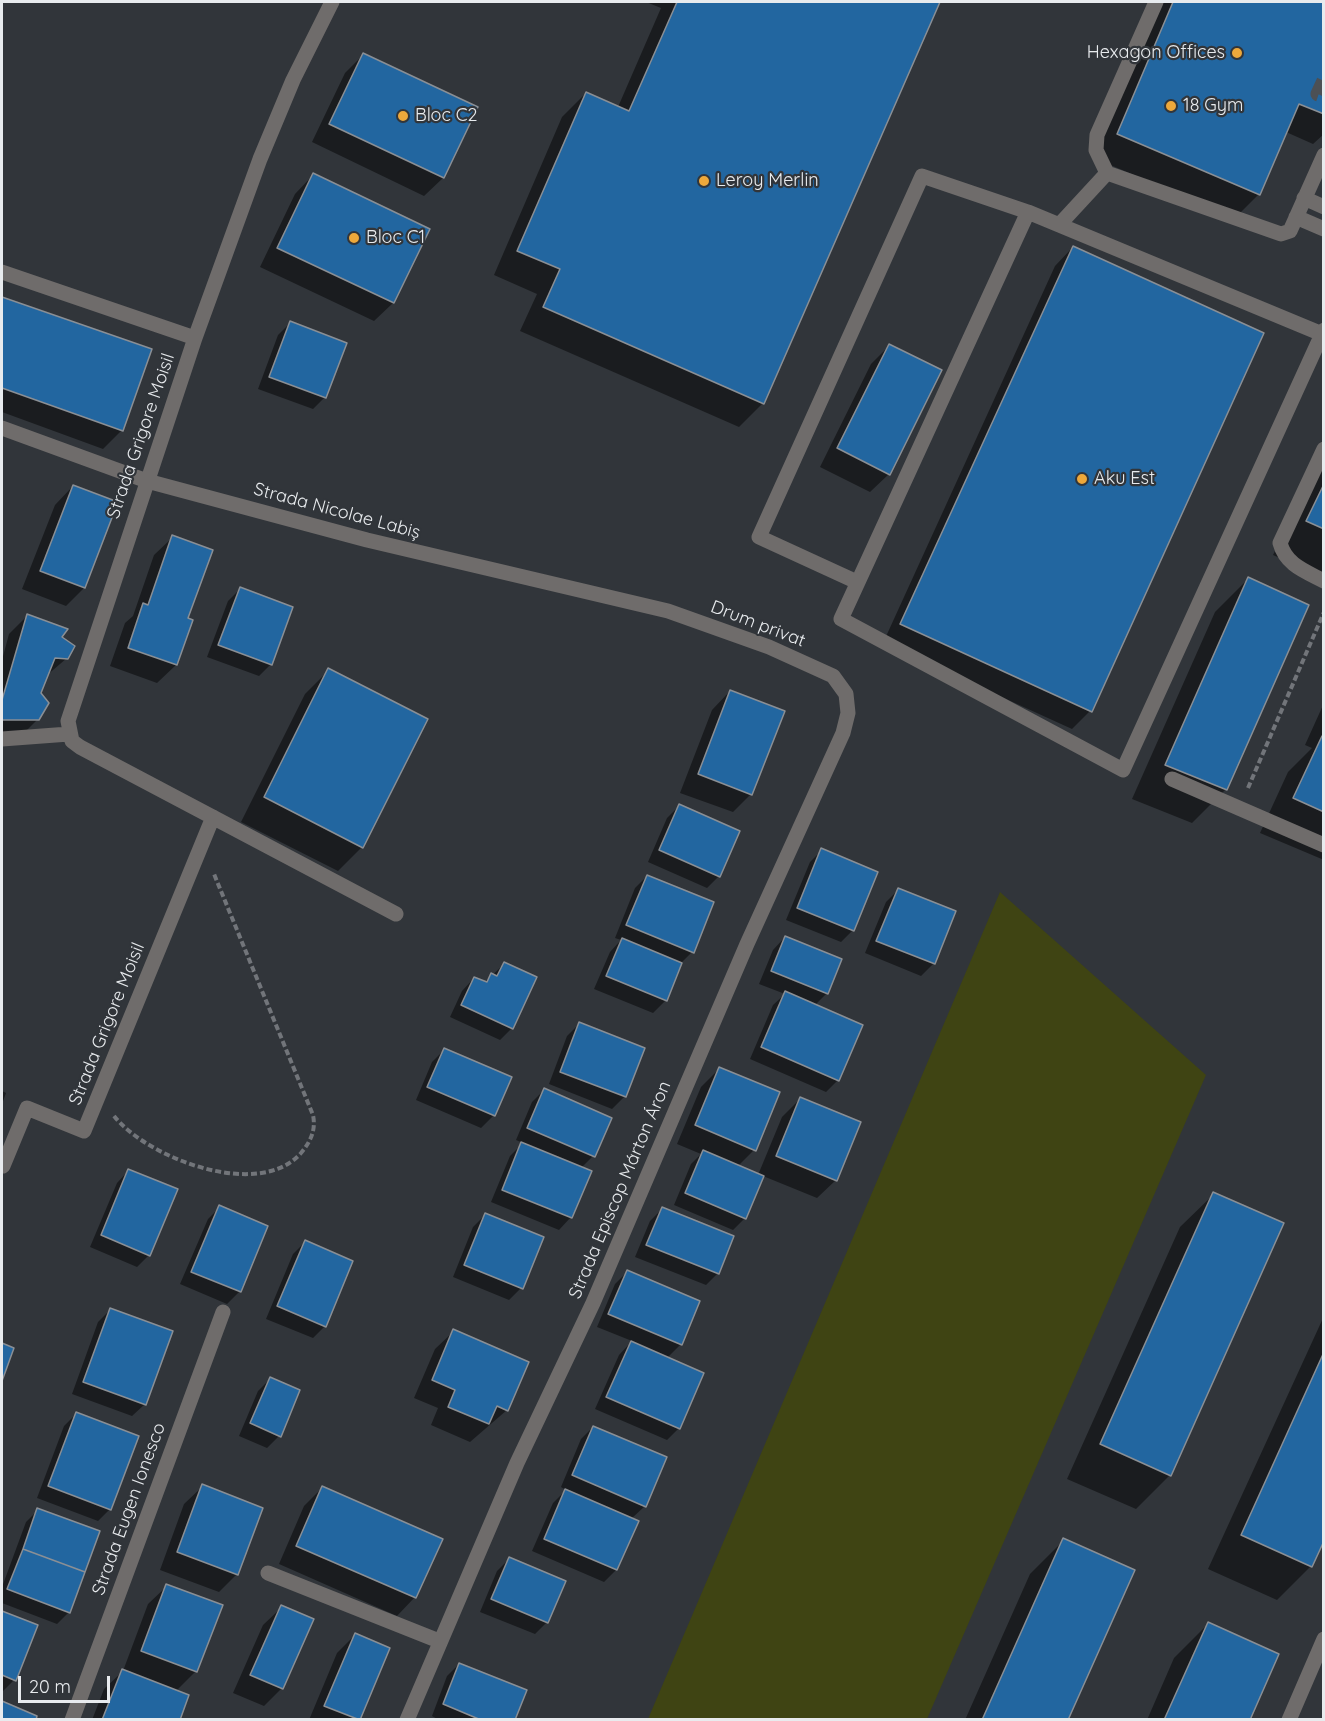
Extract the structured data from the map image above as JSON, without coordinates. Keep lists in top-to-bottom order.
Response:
{
  "streets": {
    "street": [
      "Strada Grigore Moisil",
      "Strada Nicolae Labiș",
      "Drum privat",
      "Strada Episcop Márton Áron",
      "Strada Eugen Ionesco"
    ]
  },
  "crossings": [
    ["Strada Grigore Moisil", "Strada Nicolae Labiș"],
    ["Strada Nicolae Labiș", "Drum privat"],
    ["Drum privat", "Strada Episcop Márton Áron"]
  ],
  "places": [
    "Hexagon Offices",
    "18 Gym",
    "Bloc C2",
    "Leroy Merlin",
    "Bloc C1",
    "Aku Est"
  ],
  "scale_bar": "20 m"
}
